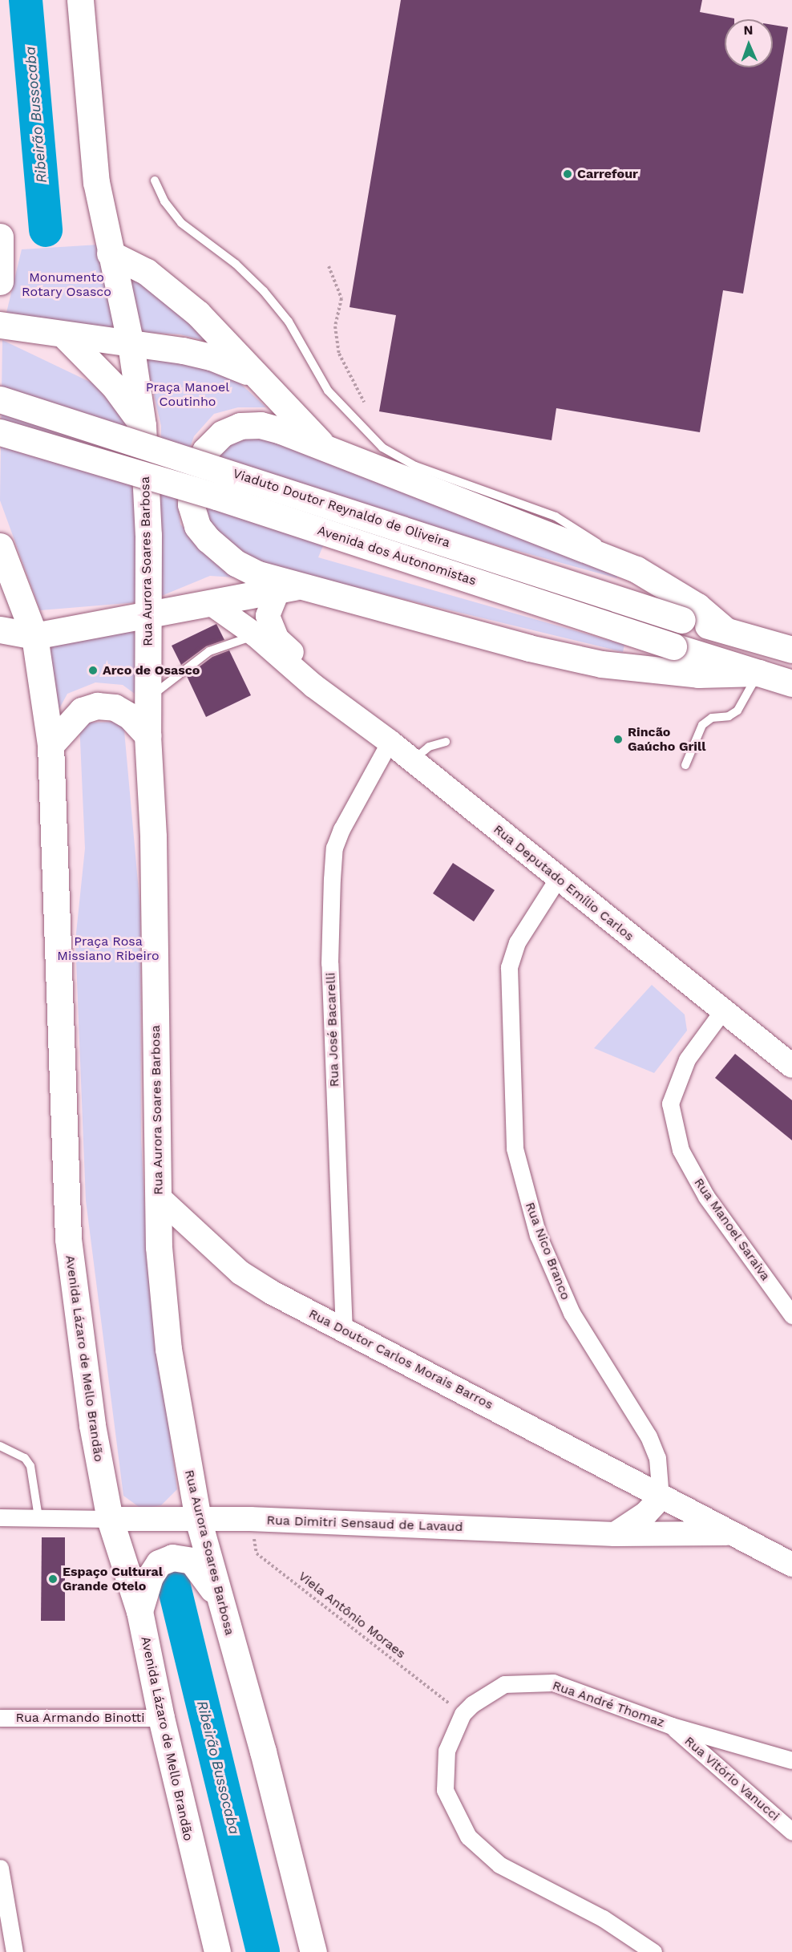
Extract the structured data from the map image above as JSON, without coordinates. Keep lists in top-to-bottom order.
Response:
{
  "streets": {
    "main road": [
      "Viaduto Doutor Reynaldo de Oliveira",
      "Avenida dos Autonomistas",
      "Rua Aurora Soares Barbosa",
      "Avenida Lázaro de Mello Brandão"
    ],
    "street": [
      "Rua Deputado Emílio Carlos",
      "Rua José Bacarelli",
      "Rua Manoel Saraiva",
      "Rua Nico Branco",
      "Rua Doutor Carlos Morais Barros",
      "Rua Dimitri Sensaud de Lavaud",
      "Rua André Thomaz",
      "Rua Armando Binotti",
      "Rua Vitório Vanucci"
    ],
    "path": ["Viela Antônio Moraes"]
  },
  "crossings": [
    ["Rua Aurora Soares Barbosa", "Rua Doutor Carlos Morais Barros"],
    ["Rua Aurora Soares Barbosa", "Rua Dimitri Sensaud de Lavaud"],
    ["Rua Deputado Emílio Carlos", "Rua José Bacarelli"],
    ["Rua Deputado Emílio Carlos", "Rua Manoel Saraiva"],
    ["Rua Deputado Emílio Carlos", "Rua Nico Branco"],
    ["Rua José Bacarelli", "Rua Doutor Carlos Morais Barros"],
    ["Rua Nico Branco", "Rua Doutor Carlos Morais Barros"],
    ["Avenida Lázaro de Mello Brandão", "Rua Dimitri Sensaud de Lavaud"],
    ["Avenida Lázaro de Mello Brandão", "Rua Armando Binotti"],
    ["Rua Doutor Carlos Morais Barros", "Rua Dimitri Sensaud de Lavaud"],
    ["Rua Dimitri Sensaud de Lavaud", "Viela Antônio Moraes"],
    ["Viela Antônio Moraes", "Rua André Thomaz"],
    ["Rua André Thomaz", "Rua Vitório Vanucci"]
  ],
  "water": ["Ribeirão Bussocaba"],
  "parks": ["Monumento Rotary Osasco", "Praça Manoel Coutinho", "Praça Rosa Missiano Ribeiro"],
  "places": [
    "Carrefour",
    "Arco de Osasco",
    "Rincão Gaúcho Grill",
    "Espaço Cultural Grande Otelo"
  ],
  "north": "top"
}
